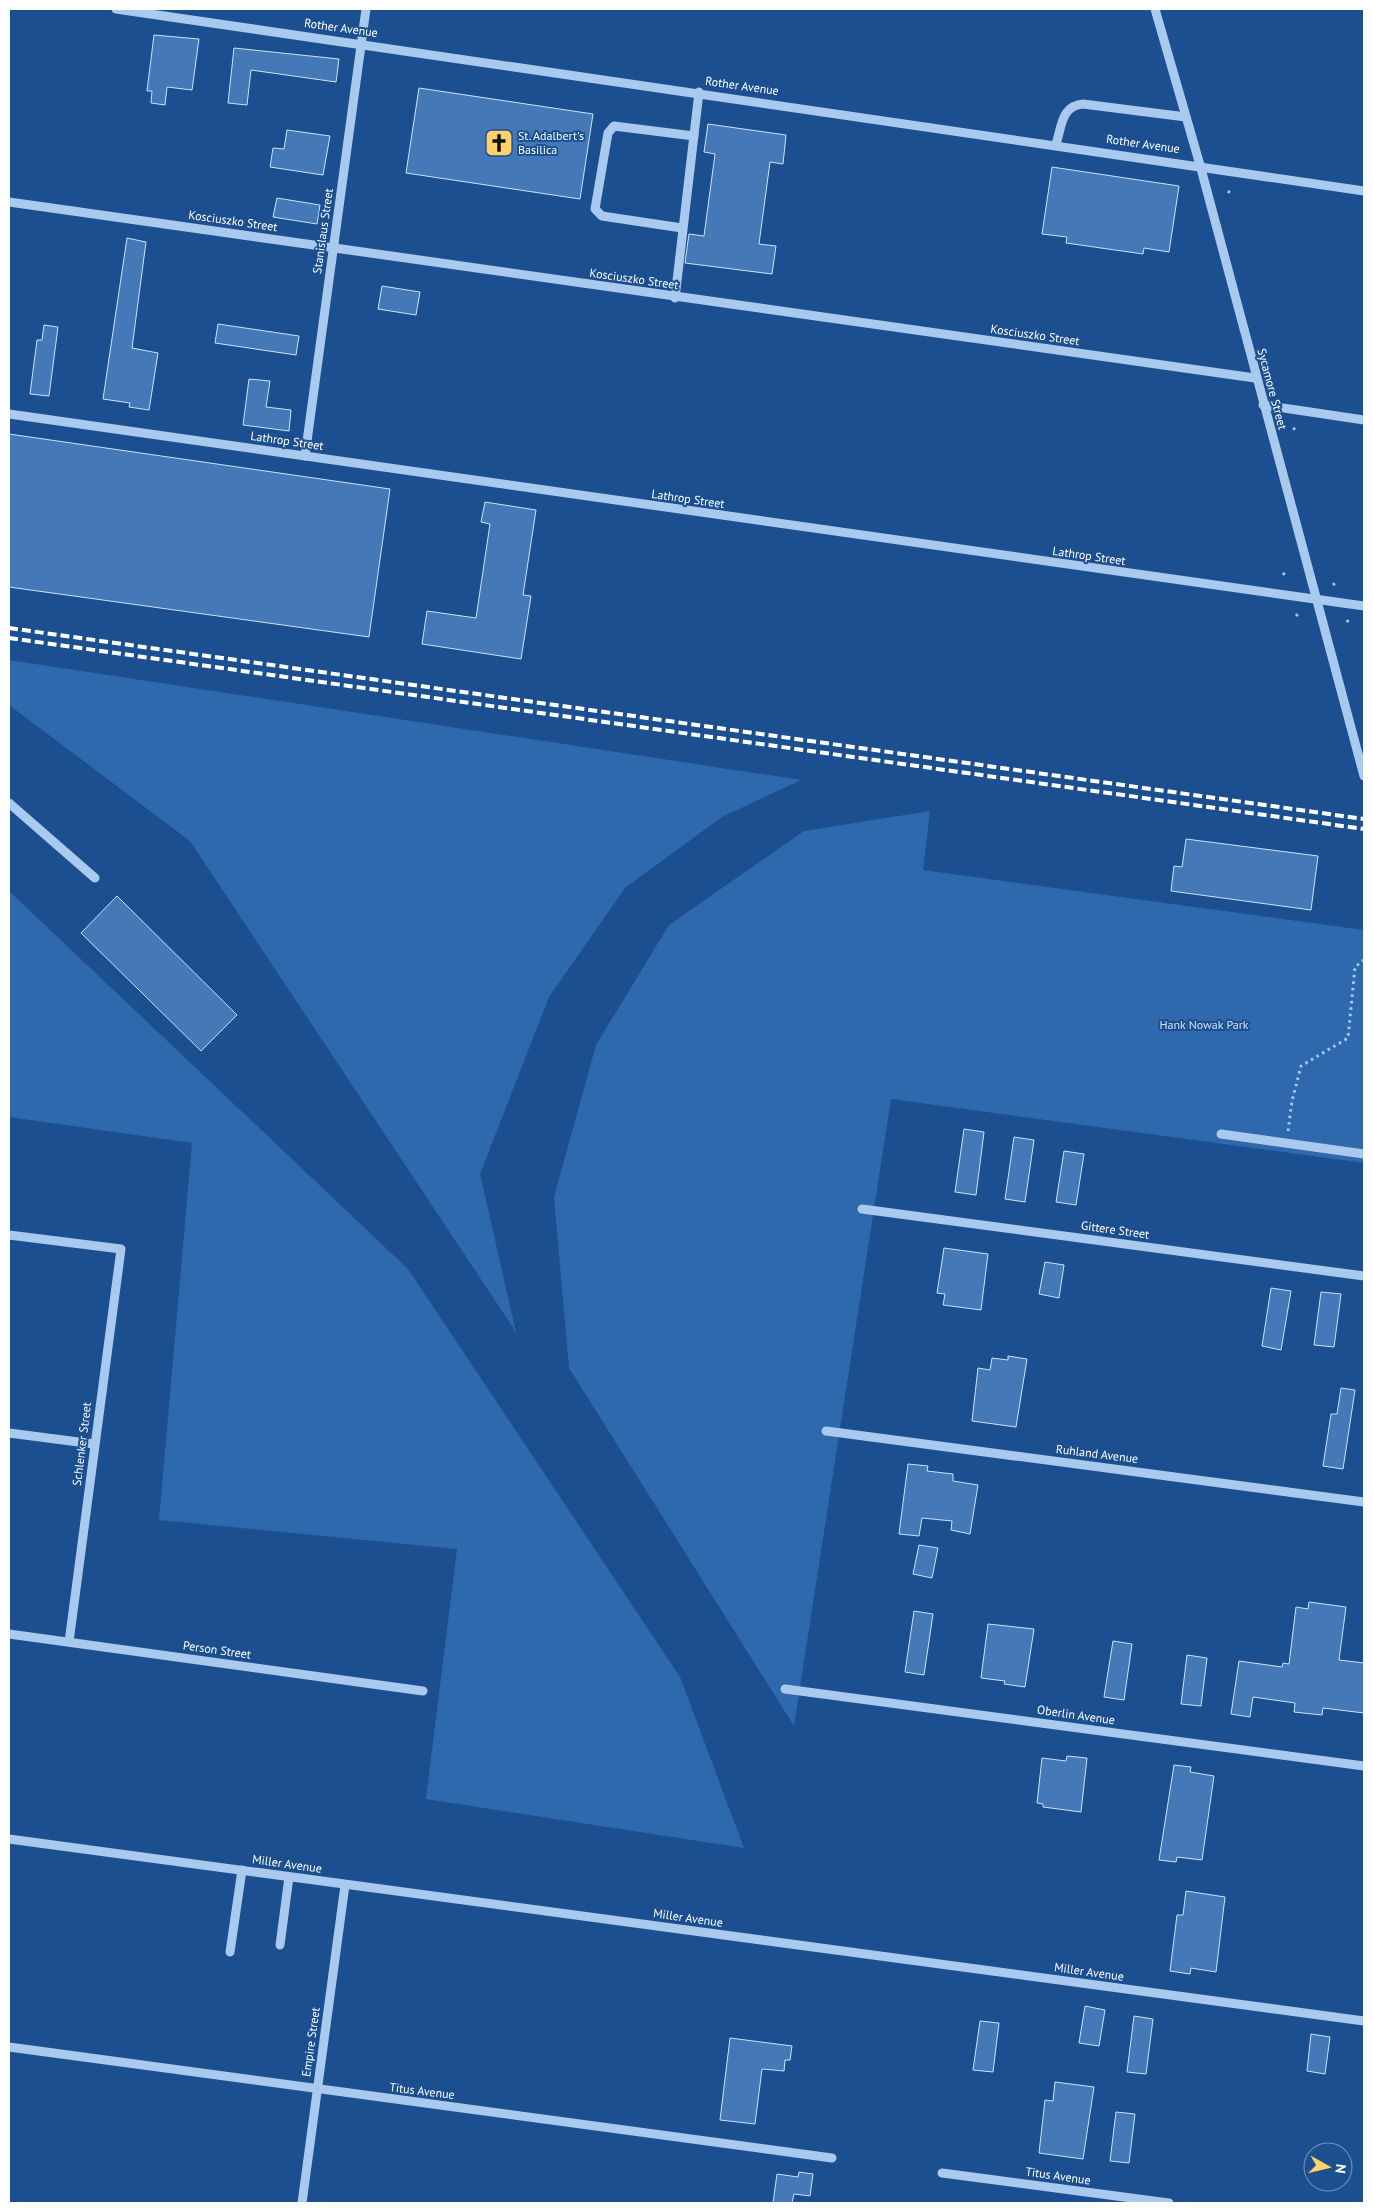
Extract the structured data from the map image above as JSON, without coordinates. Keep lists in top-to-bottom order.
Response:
{
  "streets": {
    "street": [
      "Rother Avenue",
      "Kosciuszko Street",
      "Stanislaus Street",
      "Sycamore Street",
      "Lathrop Street",
      "Gittere Street",
      "Schlenker Street",
      "Ruhland Avenue",
      "Person Street",
      "Oberlin Avenue",
      "Miller Avenue",
      "Empire Street",
      "Titus Avenue"
    ]
  },
  "crossings": [
    ["Rother Avenue", "Stanislaus Street"],
    ["Rother Avenue", "Sycamore Street"],
    ["Kosciuszko Street", "Stanislaus Street"],
    ["Kosciuszko Street", "Sycamore Street"],
    ["Stanislaus Street", "Lathrop Street"],
    ["Sycamore Street", "Lathrop Street"],
    ["Schlenker Street", "Person Street"],
    ["Miller Avenue", "Empire Street"],
    ["Empire Street", "Titus Avenue"]
  ],
  "parks": ["Hank Nowak Park"],
  "places": {
    "church": ["St. Adalbert's Basilica"]
  },
  "north": "right"
}
